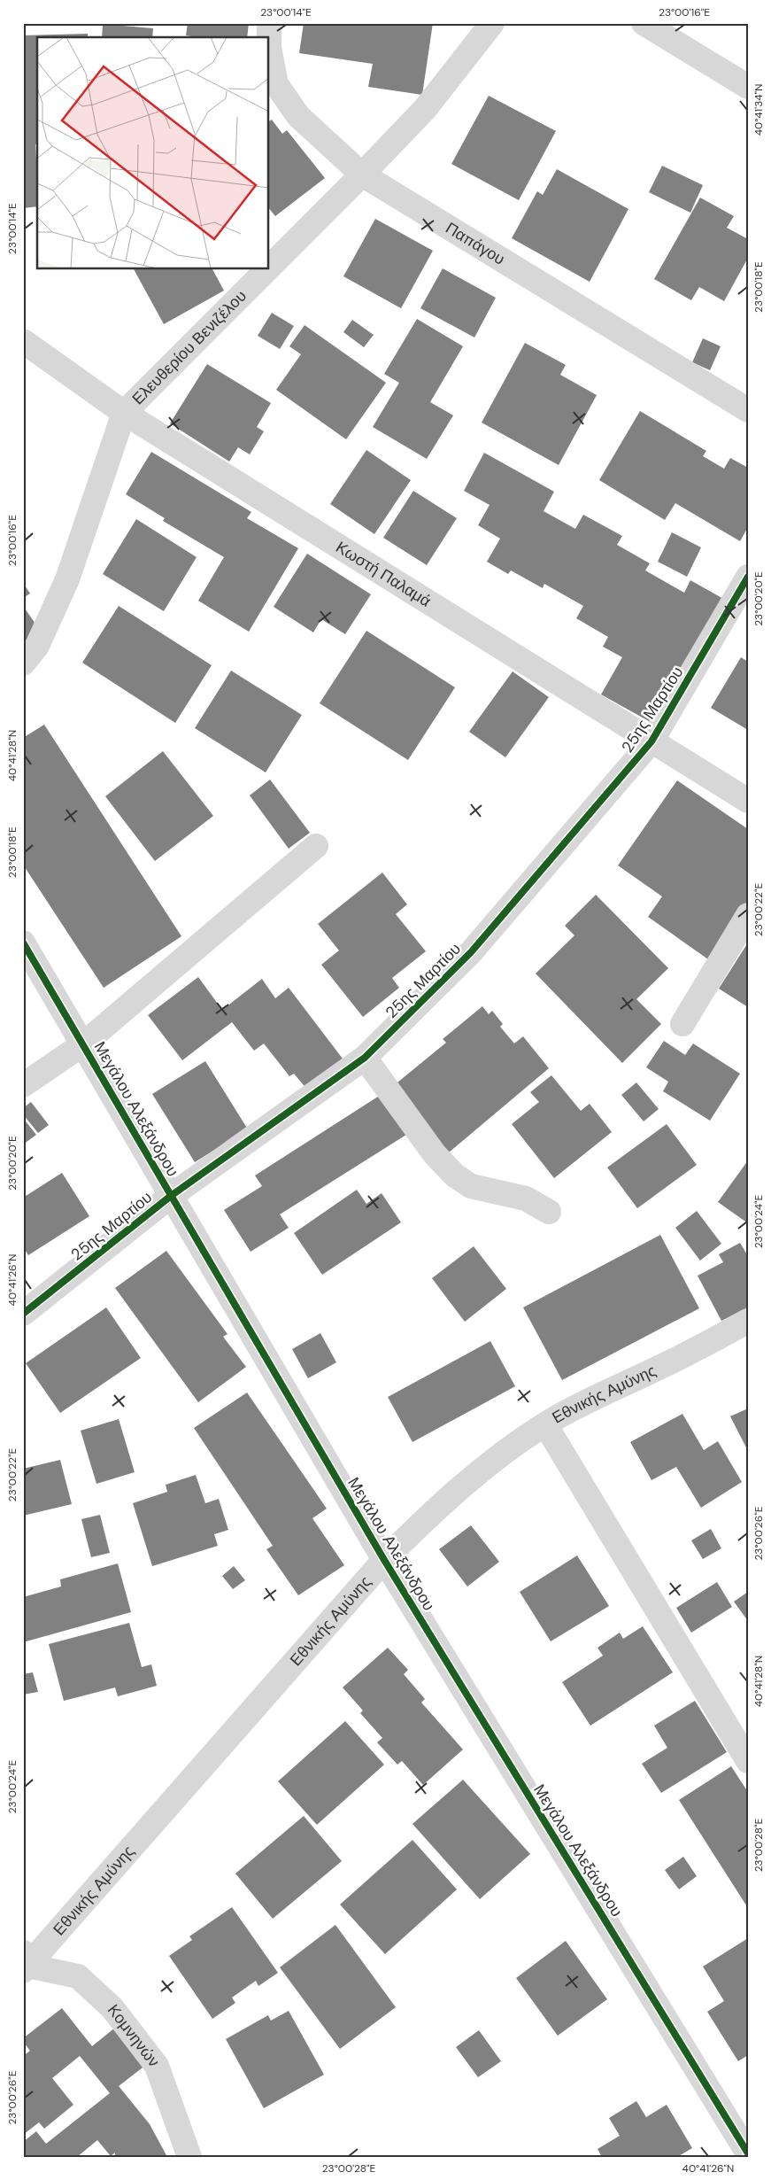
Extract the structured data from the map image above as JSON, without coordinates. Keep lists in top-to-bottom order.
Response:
{
  "streets": {
    "street": [
      "Παπάγου",
      "Ελευθερίου Βενιζέλου",
      "Κωστή Παλαμά",
      "25ης Μαρτίου",
      "Μεγάλου Αλεξάνδρου",
      "Εθνικής Αμύνης",
      "Κομνηνών"
    ]
  },
  "crossings": [
    ["Παπάγου", "Ελευθερίου Βενιζέλου"],
    ["Ελευθερίου Βενιζέλου", "Κωστή Παλαμά"],
    ["Κωστή Παλαμά", "25ης Μαρτίου"],
    ["25ης Μαρτίου", "Μεγάλου Αλεξάνδρου"],
    ["Μεγάλου Αλεξάνδρου", "Εθνικής Αμύνης"],
    ["Εθνικής Αμύνης", "Κομνηνών"]
  ],
  "coordinates": [
    "23°00'14\"E",
    "23°00'16\"E",
    "40°41'34\"N",
    "23°00'18\"E",
    "23°00'20\"E",
    "40°41'28\"N",
    "23°00'22\"E",
    "23°00'24\"E",
    "40°41'26\"N",
    "23°00'26\"E",
    "23°00'28\"E"
  ]
}
